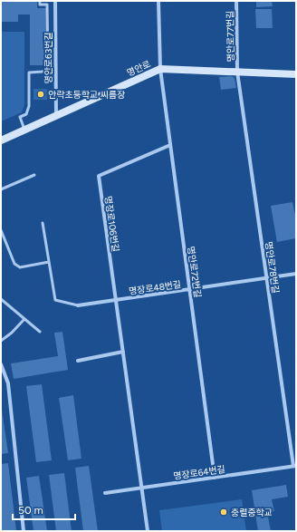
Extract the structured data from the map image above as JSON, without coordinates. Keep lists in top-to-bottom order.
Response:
{
  "streets": {
    "main road": ["명안로"],
    "street": [
      "명안로77번길",
      "명안로63번길",
      "명장로106번길",
      "명안로78번길",
      "명안로72번길",
      "명장로48번길",
      "명장로64번길"
    ]
  },
  "crossings": [
    ["명안로77번길", "명안로"],
    ["명안로77번길", "명안로78번길"],
    ["명안로63번길", "명안로"],
    ["명안로", "명안로78번길"],
    ["명안로", "명안로72번길"],
    ["명장로106번길", "명안로72번길"],
    ["명장로106번길", "명장로48번길"],
    ["명장로106번길", "명장로64번길"],
    ["명안로78번길", "명장로48번길"],
    ["명안로78번길", "명장로64번길"],
    ["명안로72번길", "명장로48번길"],
    ["명안로72번길", "명장로64번길"]
  ],
  "places": ["안락초등학교 씨름장", "충렬중학교"],
  "scale_bar": "50 m"
}
